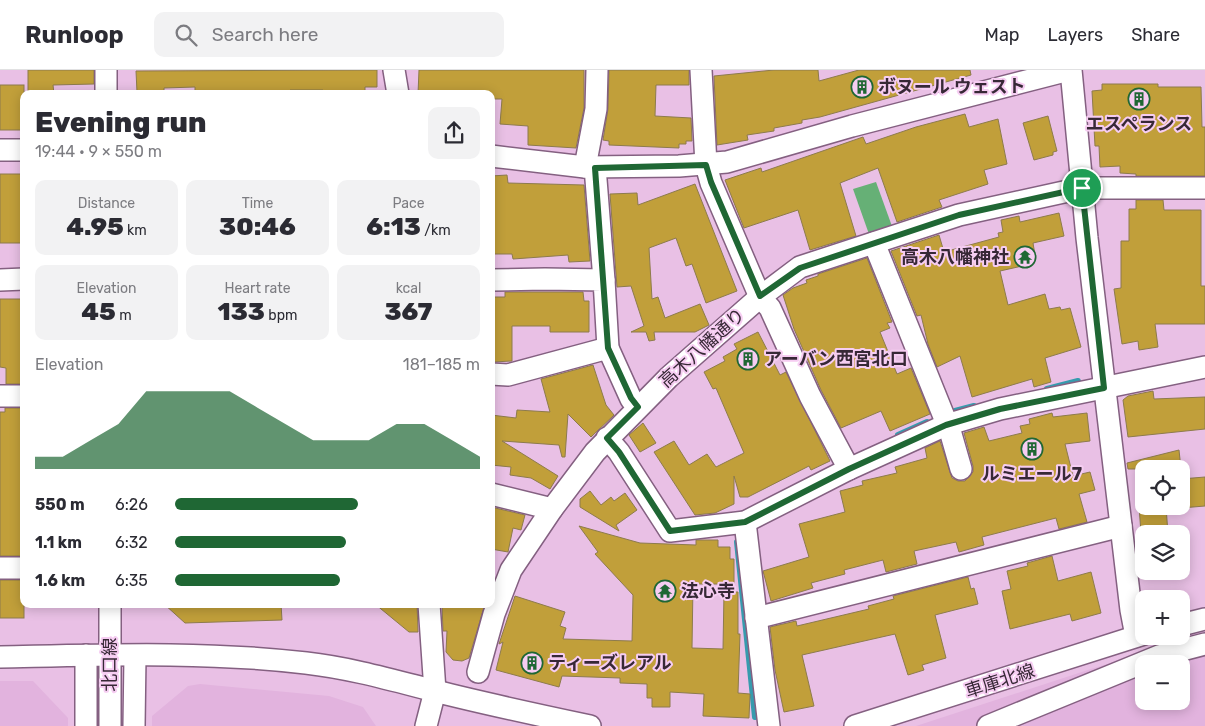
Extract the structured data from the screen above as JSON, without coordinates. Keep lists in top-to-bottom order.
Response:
{
  "streets": {
    "street": ["高木八幡通り", "北口線", "車庫北線"]
  },
  "places": {
    "building": [
      "ボヌール ウェスト",
      "エスペランス",
      "アーバン西宮北口",
      "ルミエール7",
      "ティーズレアル"
    ],
    "temple": ["高木八幡神社", "法心寺"]
  },
  "page": {
    "header": "Runloop",
    "search": "Search here",
    "nav": ["Map", "Layers", "Share"],
    "heading": ["Evening run", "19:44 · 9 × 550 m"],
    "stats": [
      ["Distance", "4.95 km"],
      ["Time", "30:46"],
      ["Pace", "6:13 /km"],
      ["Elevation", "45 m"],
      ["Heart rate", "133 bpm"],
      ["kcal", "367"]
    ],
    "chart": ["Elevation", "181–185 m"],
    "map_buttons": ["+", "−"],
    "list": [
      {
        "name": "550 m",
        "note": "6:26"
      },
      {
        "name": "1.1 km",
        "note": "6:32"
      },
      {
        "name": "1.6 km",
        "note": "6:35"
      }
    ]
  }
}
